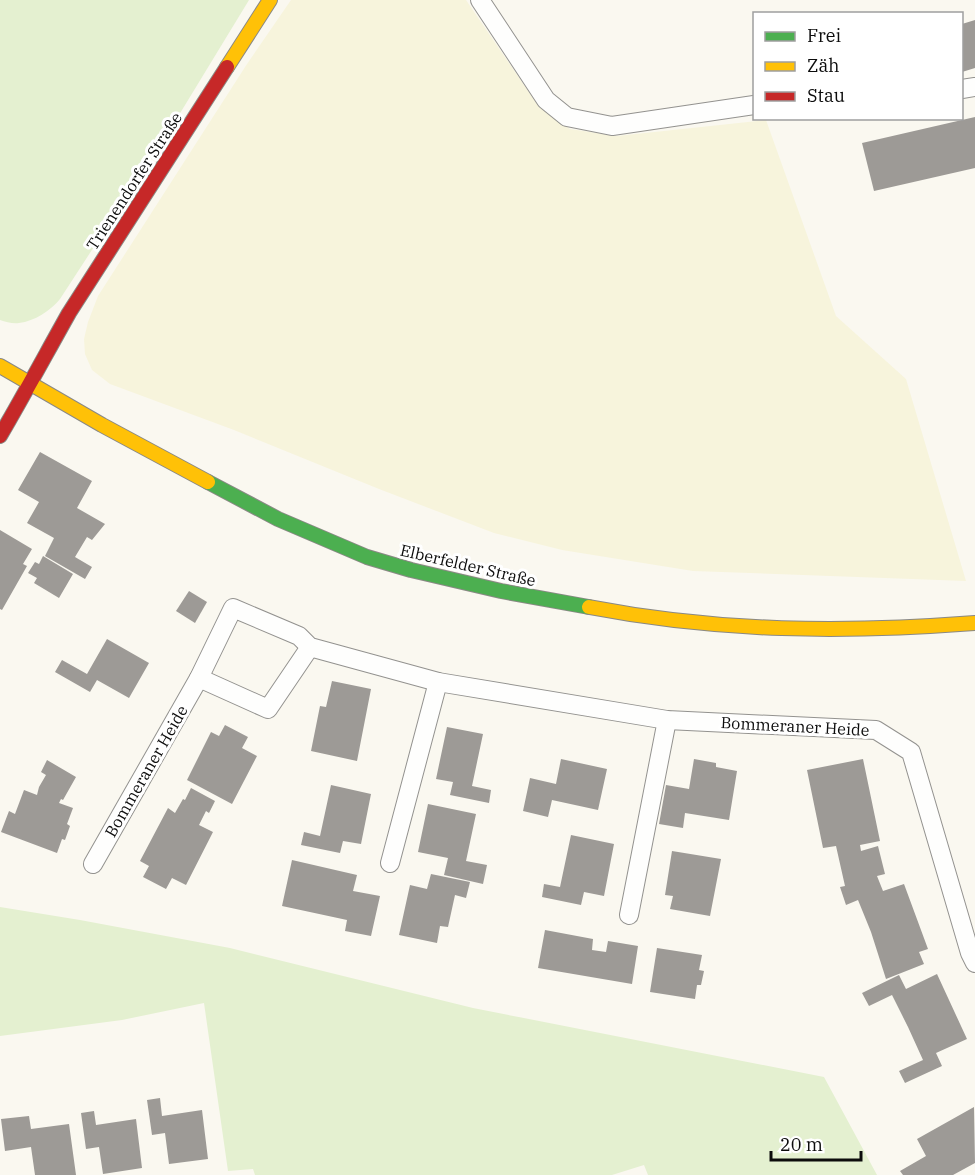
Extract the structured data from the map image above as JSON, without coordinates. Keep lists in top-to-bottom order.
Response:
{
  "streets": {
    "main road": ["Trienendorfer Straße", "Elberfelder Straße"],
    "lane": ["Bommeraner Heide"]
  },
  "crossings": [
    ["Trienendorfer Straße", "Elberfelder Straße"]
  ],
  "legend": ["Frei", "Zäh", "Stau"],
  "scale_bar": "20 m"
}
